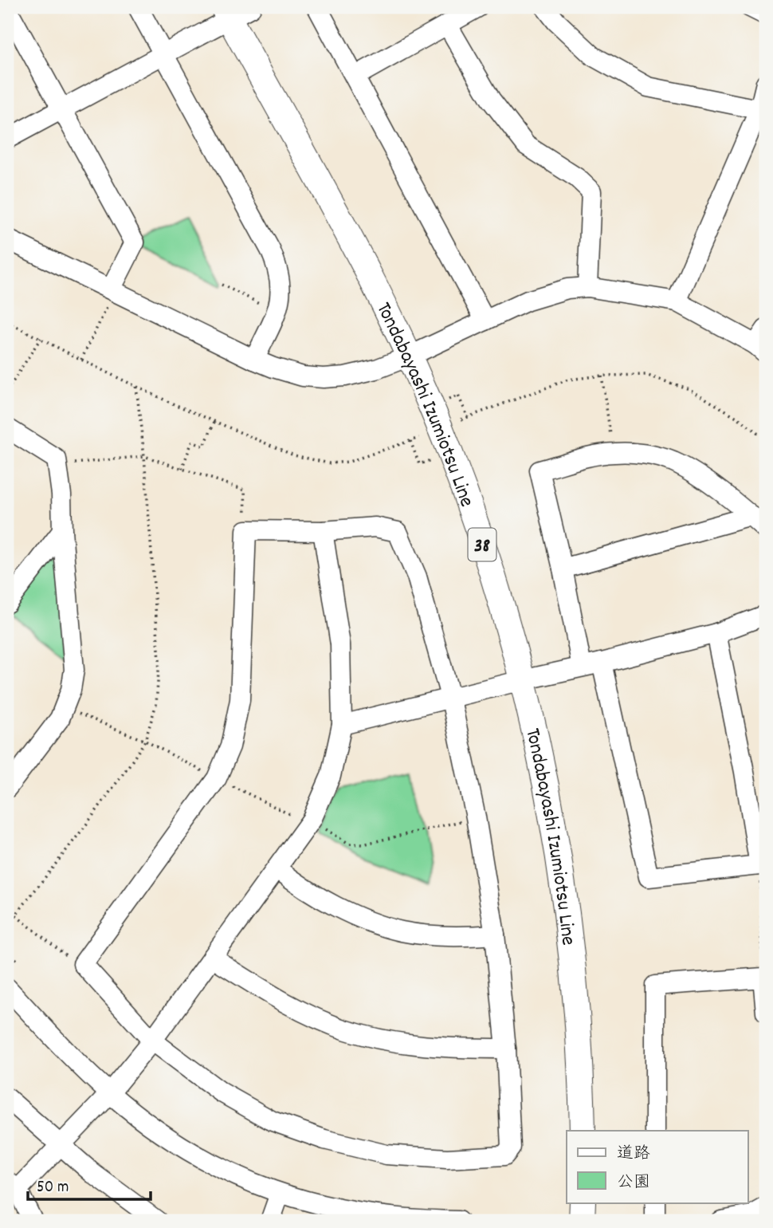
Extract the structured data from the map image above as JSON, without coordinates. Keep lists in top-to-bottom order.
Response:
{
  "streets": {
    "main road": ["Tondabayashi Izumiotsu Line", "38"]
  },
  "legend": ["道路", "公園"],
  "scale_bar": "50 m"
}
